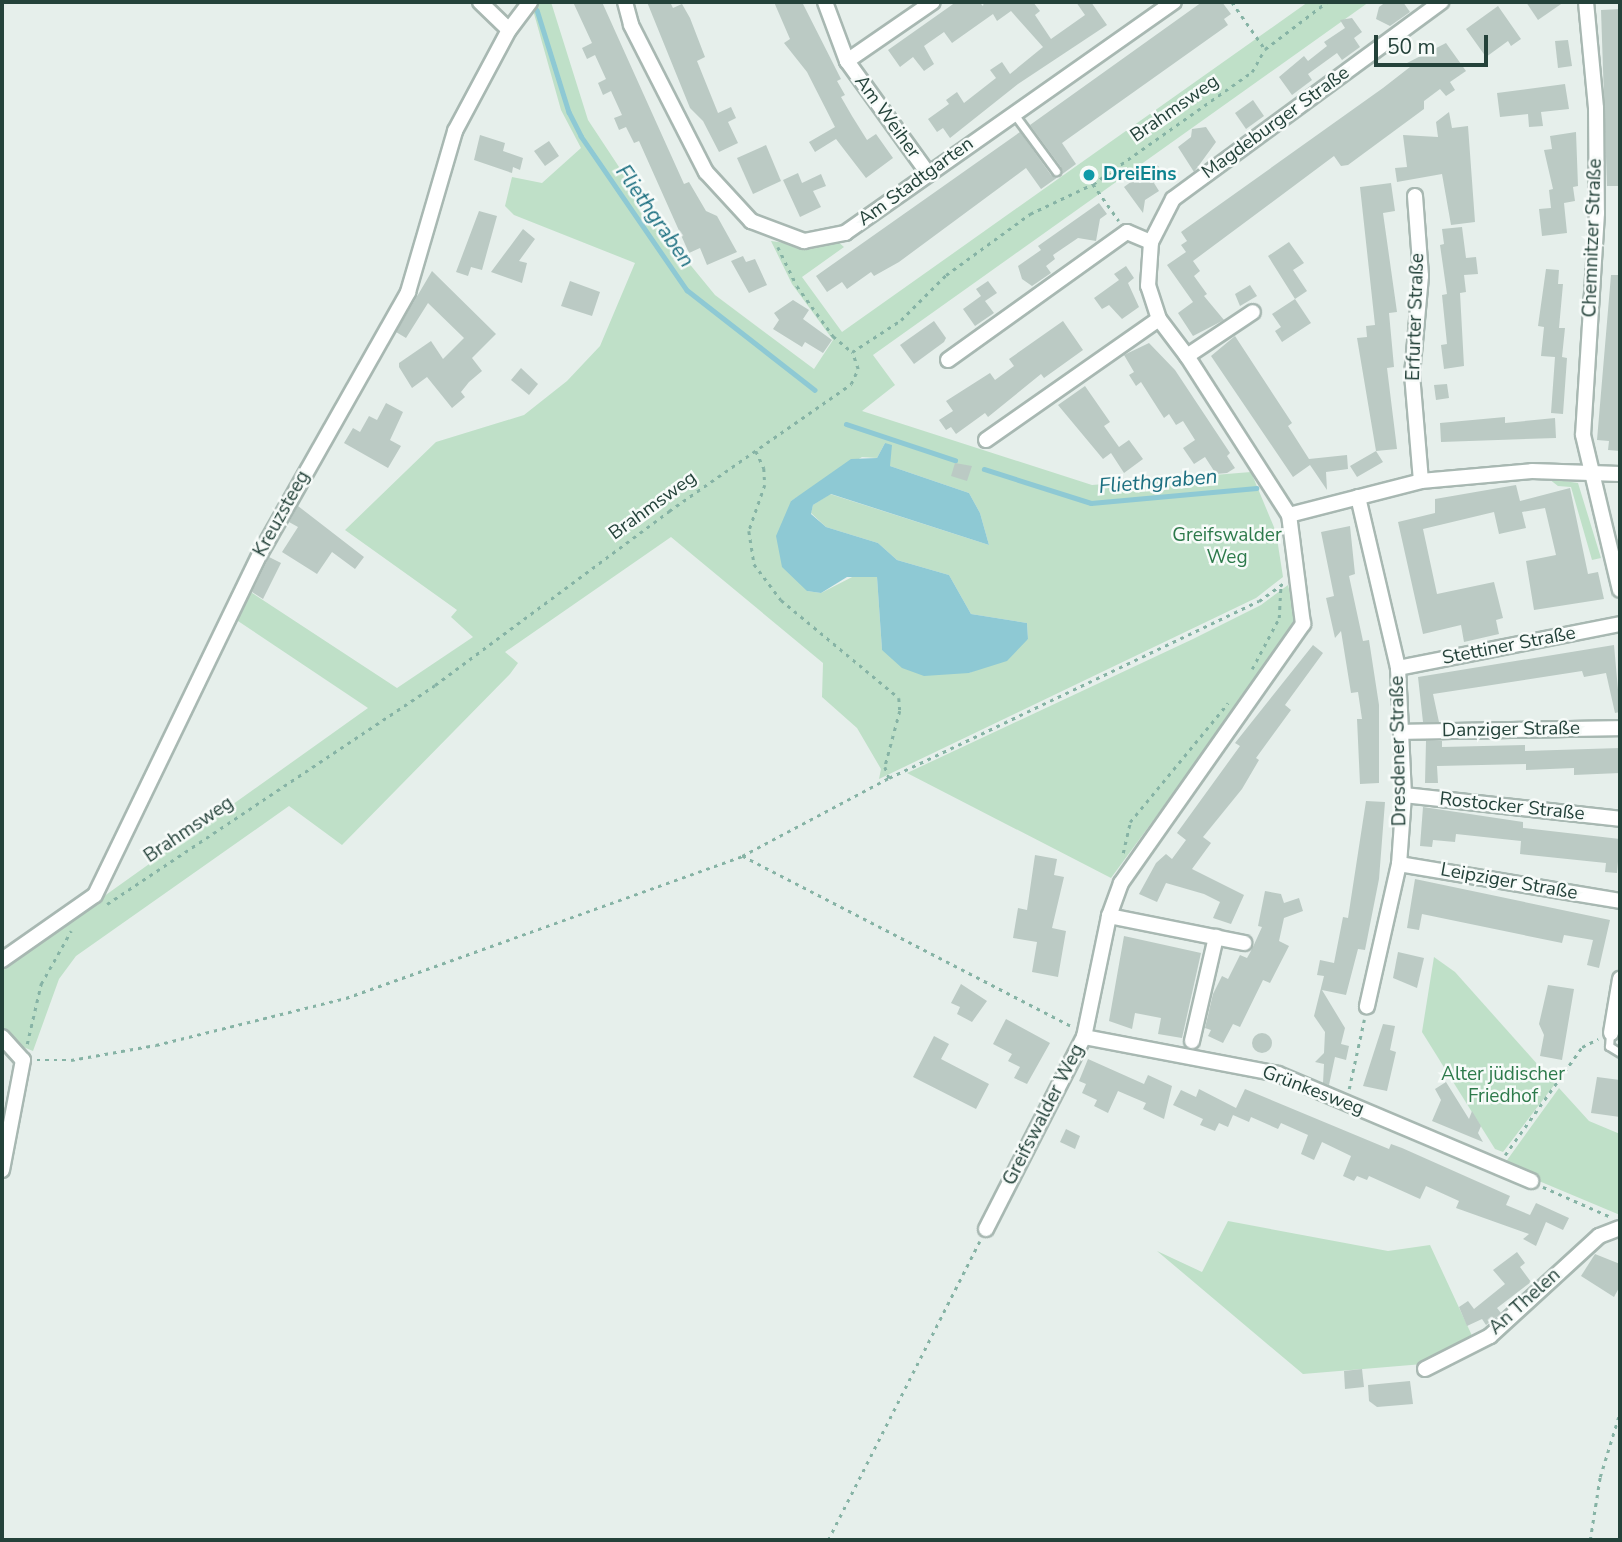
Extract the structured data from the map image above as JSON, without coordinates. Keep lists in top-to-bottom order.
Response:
{
  "streets": {
    "street": [
      "Am Weiher",
      "Magdeburger Straße",
      "Am Stadtgarten",
      "Chemnitzer Straße",
      "Erfurter Straße",
      "Kreuzsteeg",
      "Stettiner Straße",
      "Danziger Straße",
      "Dresdener Straße",
      "Rostocker Straße",
      "Leipziger Straße",
      "Grünkesweg",
      "Greifswalder Weg",
      "An Thelen"
    ],
    "path": ["Brahmsweg"]
  },
  "crossings": [
    ["Am Weiher", "Am Stadtgarten"],
    ["Magdeburger Straße", "Greifswalder Weg"],
    ["Stettiner Straße", "Dresdener Straße"],
    ["Danziger Straße", "Dresdener Straße"],
    ["Dresdener Straße", "Rostocker Straße"],
    ["Dresdener Straße", "Leipziger Straße"],
    ["Grünkesweg", "Greifswalder Weg"]
  ],
  "water": ["Fliethgraben"],
  "parks": ["Greifswalder Weg", "Alter jüdischer Friedhof"],
  "places": ["DreiEins"],
  "scale_bar": "50 m"
}
